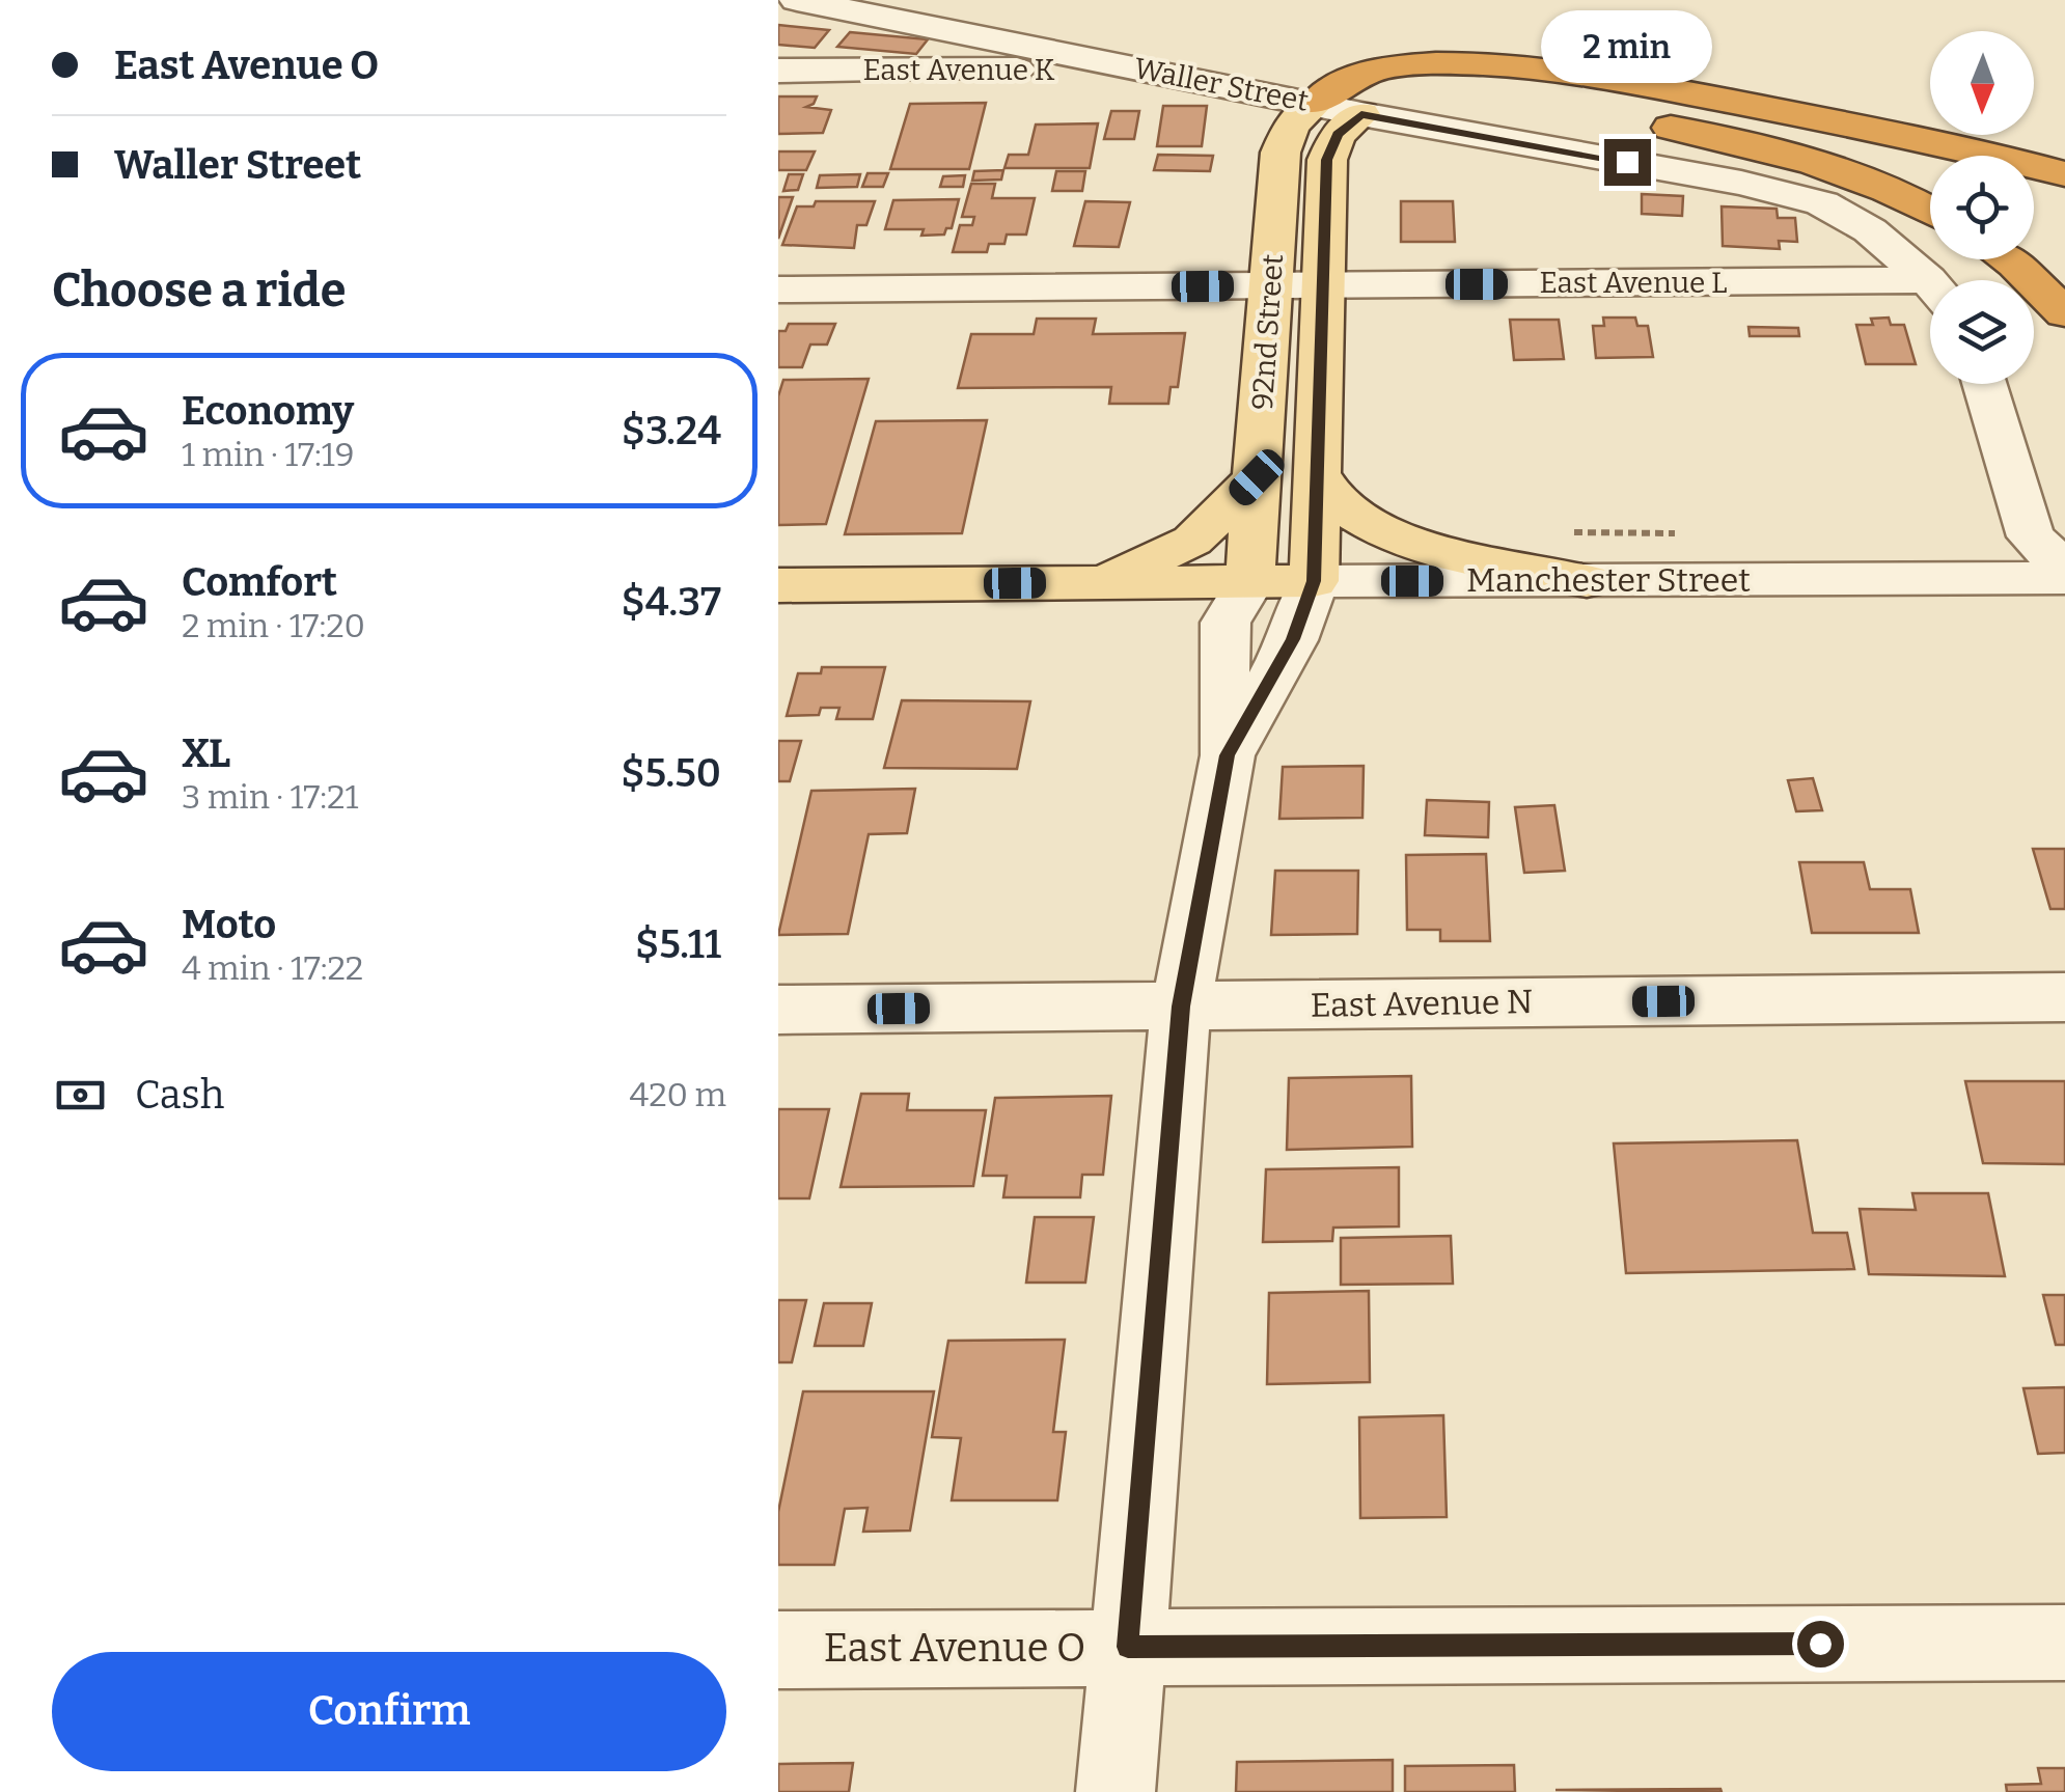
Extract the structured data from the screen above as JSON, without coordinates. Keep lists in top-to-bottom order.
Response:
{
  "streets": {
    "main road": ["92nd Street", "Manchester Street"],
    "street": [
      "East Avenue K",
      "Waller Street",
      "East Avenue L",
      "East Avenue N",
      "East Avenue O"
    ]
  },
  "crossings": [
    ["East Avenue K", "Waller Street"],
    ["Waller Street", "92nd Street"],
    ["East Avenue L", "92nd Street"],
    ["92nd Street", "Manchester Street"],
    ["92nd Street", "East Avenue N"],
    ["92nd Street", "East Avenue O"]
  ],
  "north": "bottom",
  "page": {
    "banner": ["East Avenue O", "Waller Street"],
    "bubble": "2 min",
    "heading": "Choose a ride",
    "list": [
      {
        "name": "Economy",
        "note": "1 min · 17:19",
        "value": "$3.24"
      },
      {
        "name": "Comfort",
        "note": "2 min · 17:20",
        "value": "$4.37"
      },
      {
        "name": "XL",
        "note": "3 min · 17:21",
        "value": "$5.50"
      },
      {
        "name": "Moto",
        "note": "4 min · 17:22",
        "value": "$5.11"
      }
    ],
    "pay": ["Cash", "420 m"],
    "buttons": "Confirm"
  }
}
